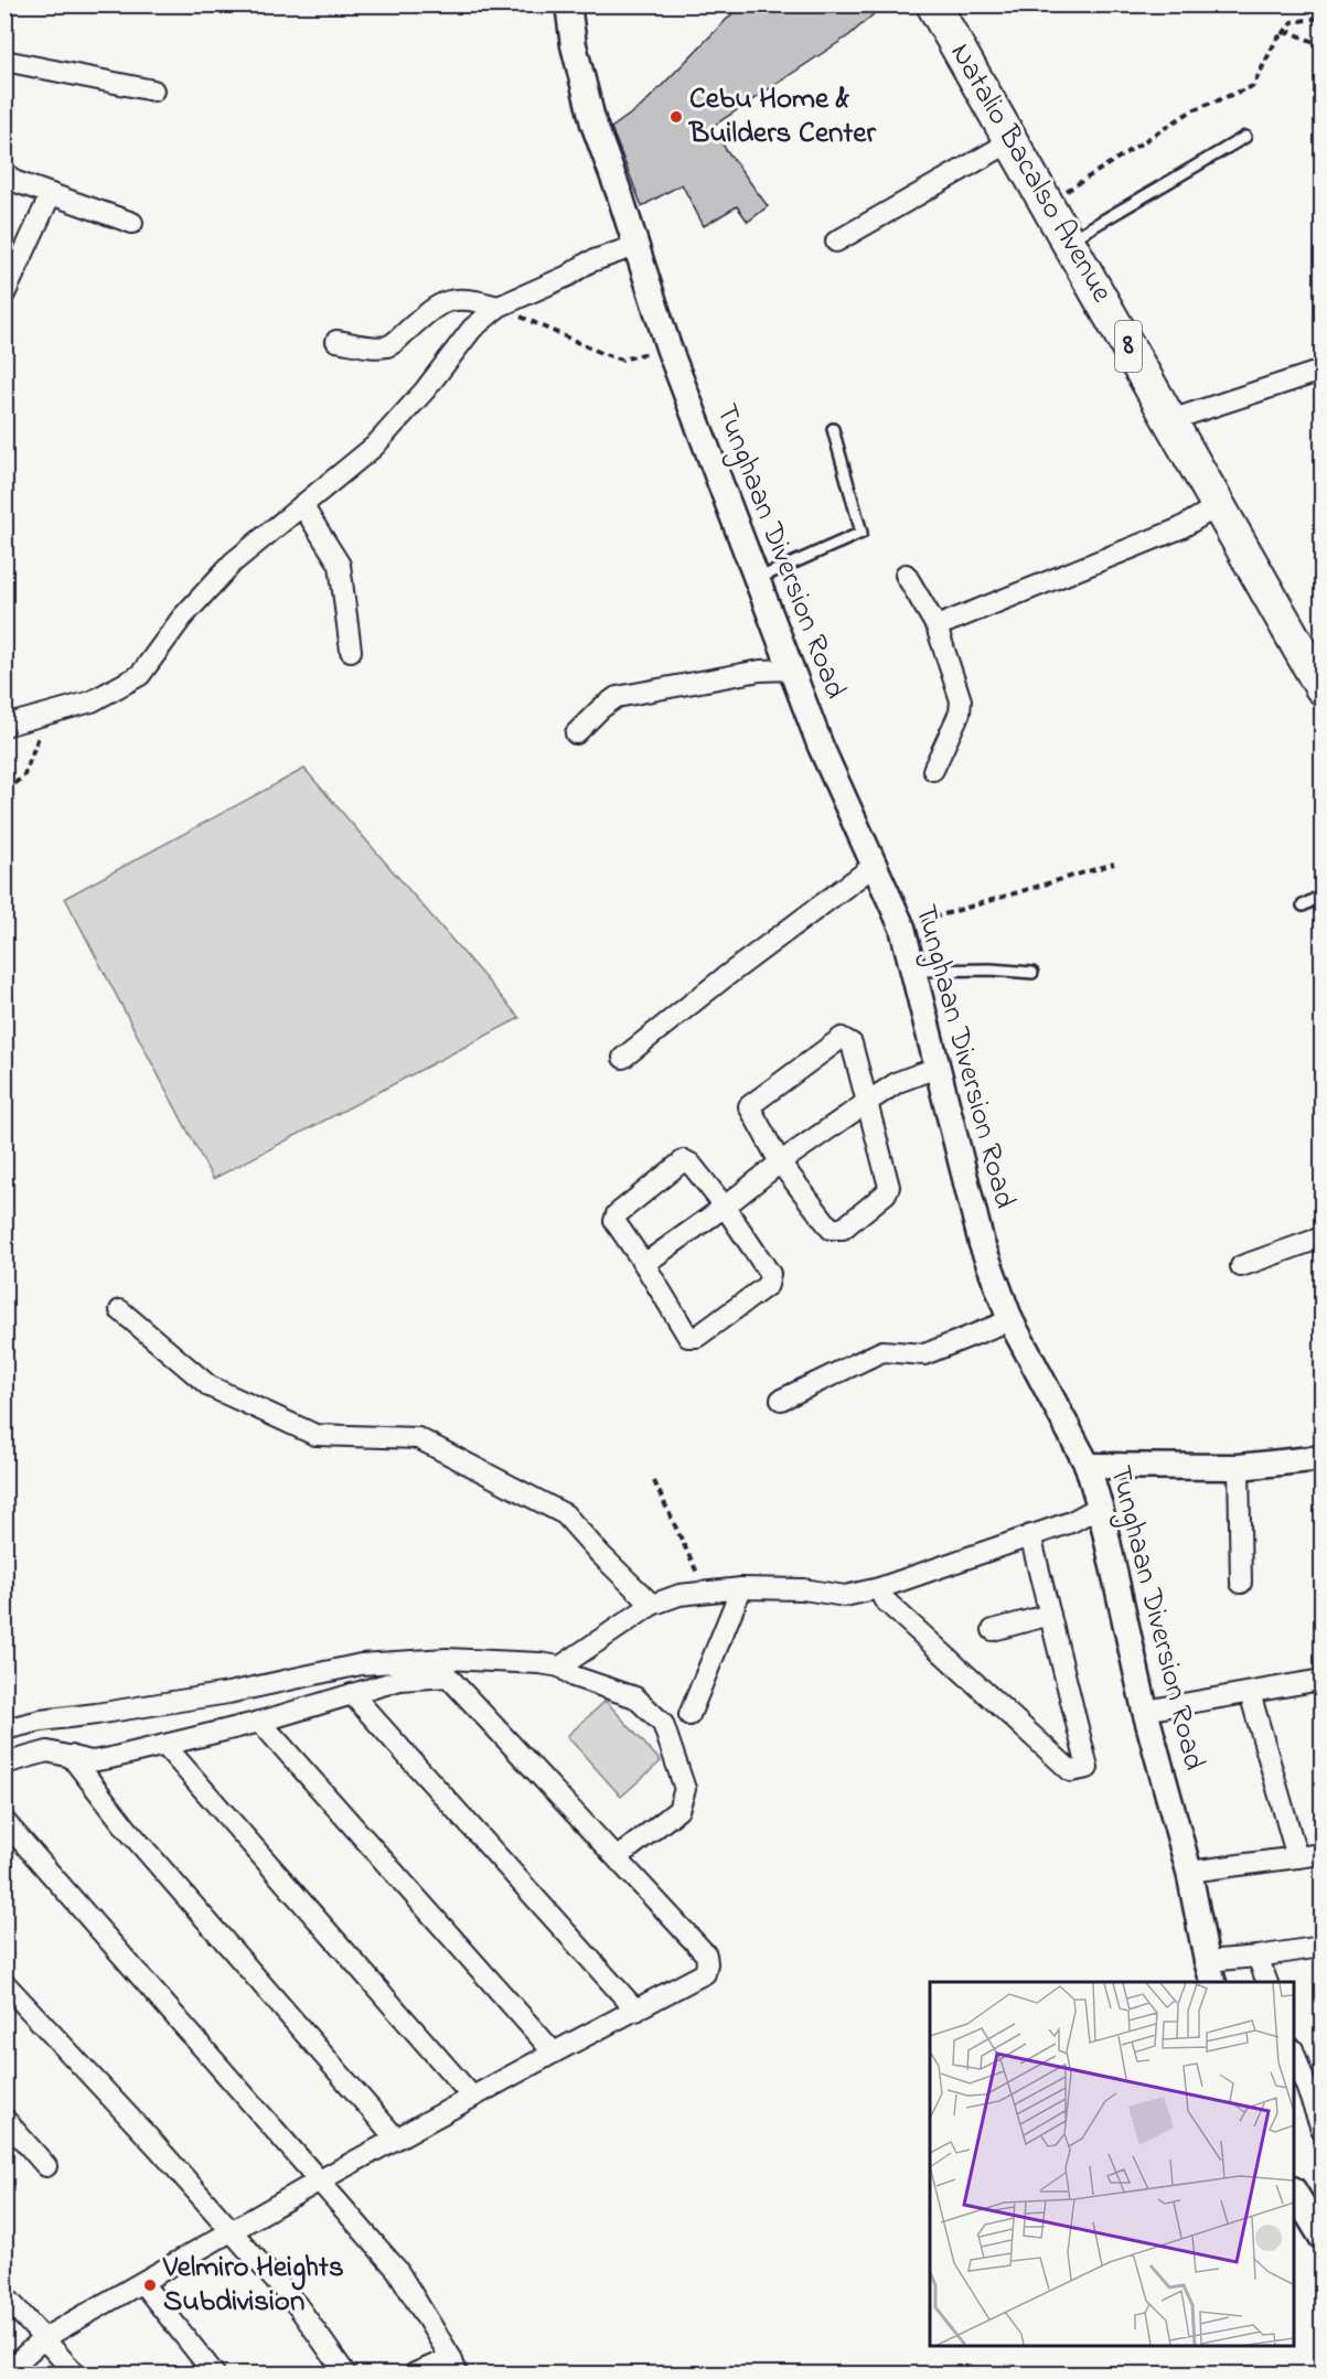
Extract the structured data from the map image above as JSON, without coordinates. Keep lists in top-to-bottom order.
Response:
{
  "streets": {
    "highway": ["Natalio Bacalso Avenue", "8"],
    "street": ["Tunghaan Diversion Road"]
  },
  "places": ["Cebu Home & Builders Center", "Velmiro Heights Subdivision"]
}
